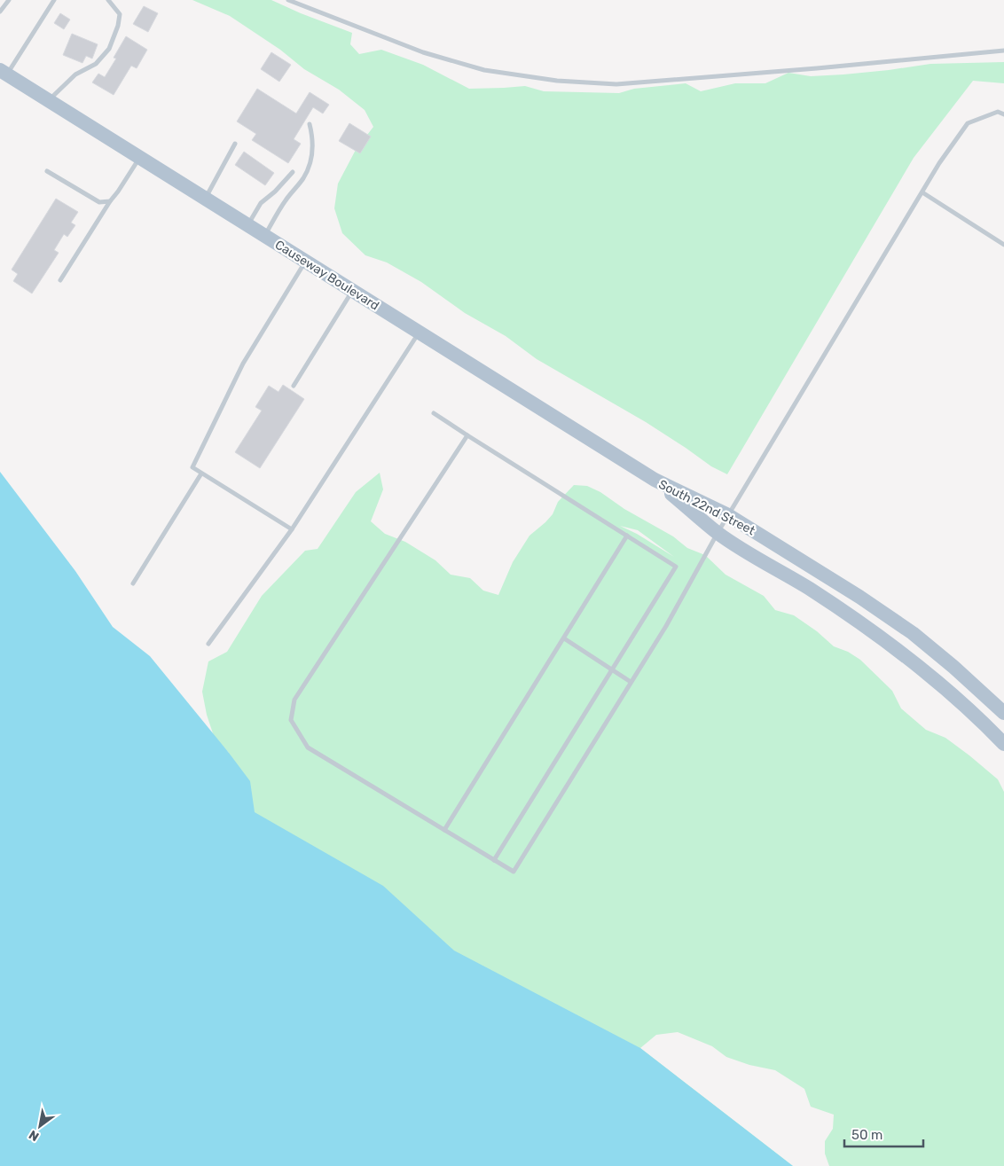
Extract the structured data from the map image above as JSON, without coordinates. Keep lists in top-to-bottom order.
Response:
{
  "streets": {
    "main road": ["Causeway Boulevard", "South 22nd Street"]
  },
  "crossings": [
    ["Causeway Boulevard", "South 22nd Street"]
  ],
  "scale_bar": "50 m",
  "north": "bottom left"
}
